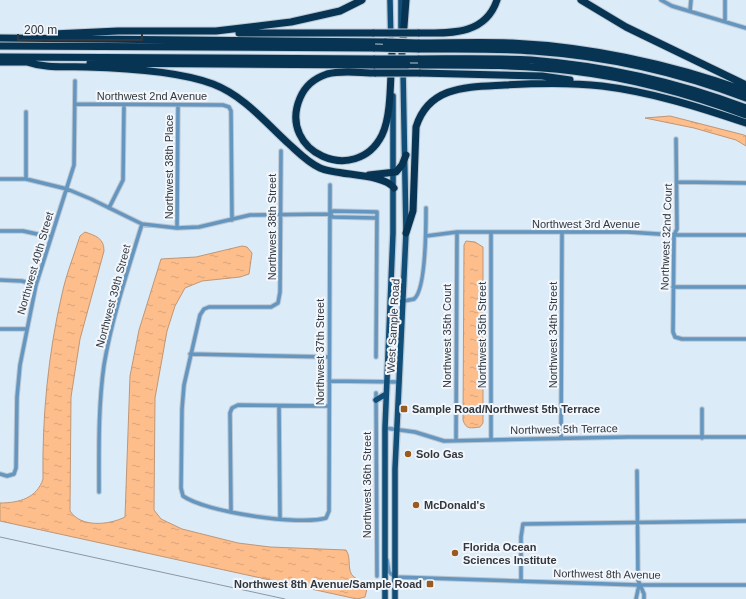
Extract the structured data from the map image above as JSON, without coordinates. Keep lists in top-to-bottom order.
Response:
{
  "streets": {
    "main road": ["West Sample Road"],
    "street": [
      "Northwest 2nd Avenue",
      "Northwest 38th Place",
      "Northwest 3rd Avenue",
      "Northwest 38th Street",
      "Northwest 32nd Court",
      "Northwest 40th Street",
      "Northwest 39th Street",
      "Northwest 35th Street",
      "Northwest 34th Street",
      "Northwest 35th Court",
      "Northwest 37th Street",
      "Northwest 5th Terrace",
      "Northwest 36th Street",
      "Northwest 8th Avenue"
    ]
  },
  "crossings": [
    ["Northwest 2nd Avenue", "Northwest 38th Place"],
    ["Northwest 2nd Avenue", "Northwest 40th Street"],
    ["Northwest 3rd Avenue", "Northwest 32nd Court"],
    ["Northwest 3rd Avenue", "Northwest 35th Street"],
    ["Northwest 3rd Avenue", "Northwest 34th Street"],
    ["Northwest 3rd Avenue", "Northwest 35th Court"],
    ["West Sample Road", "Northwest 5th Terrace"],
    ["West Sample Road", "Northwest 8th Avenue"],
    ["Northwest 35th Street", "Northwest 5th Terrace"],
    ["Northwest 34th Street", "Northwest 5th Terrace"],
    ["Northwest 35th Court", "Northwest 5th Terrace"]
  ],
  "places": {
    "transit": ["Sample Road/Northwest 5th Terrace", "Northwest 8th Avenue/Sample Road"],
    "other": ["Solo Gas", "McDonald's", "Florida Ocean Sciences Institute"]
  },
  "scale_bar": "200 m"
}
